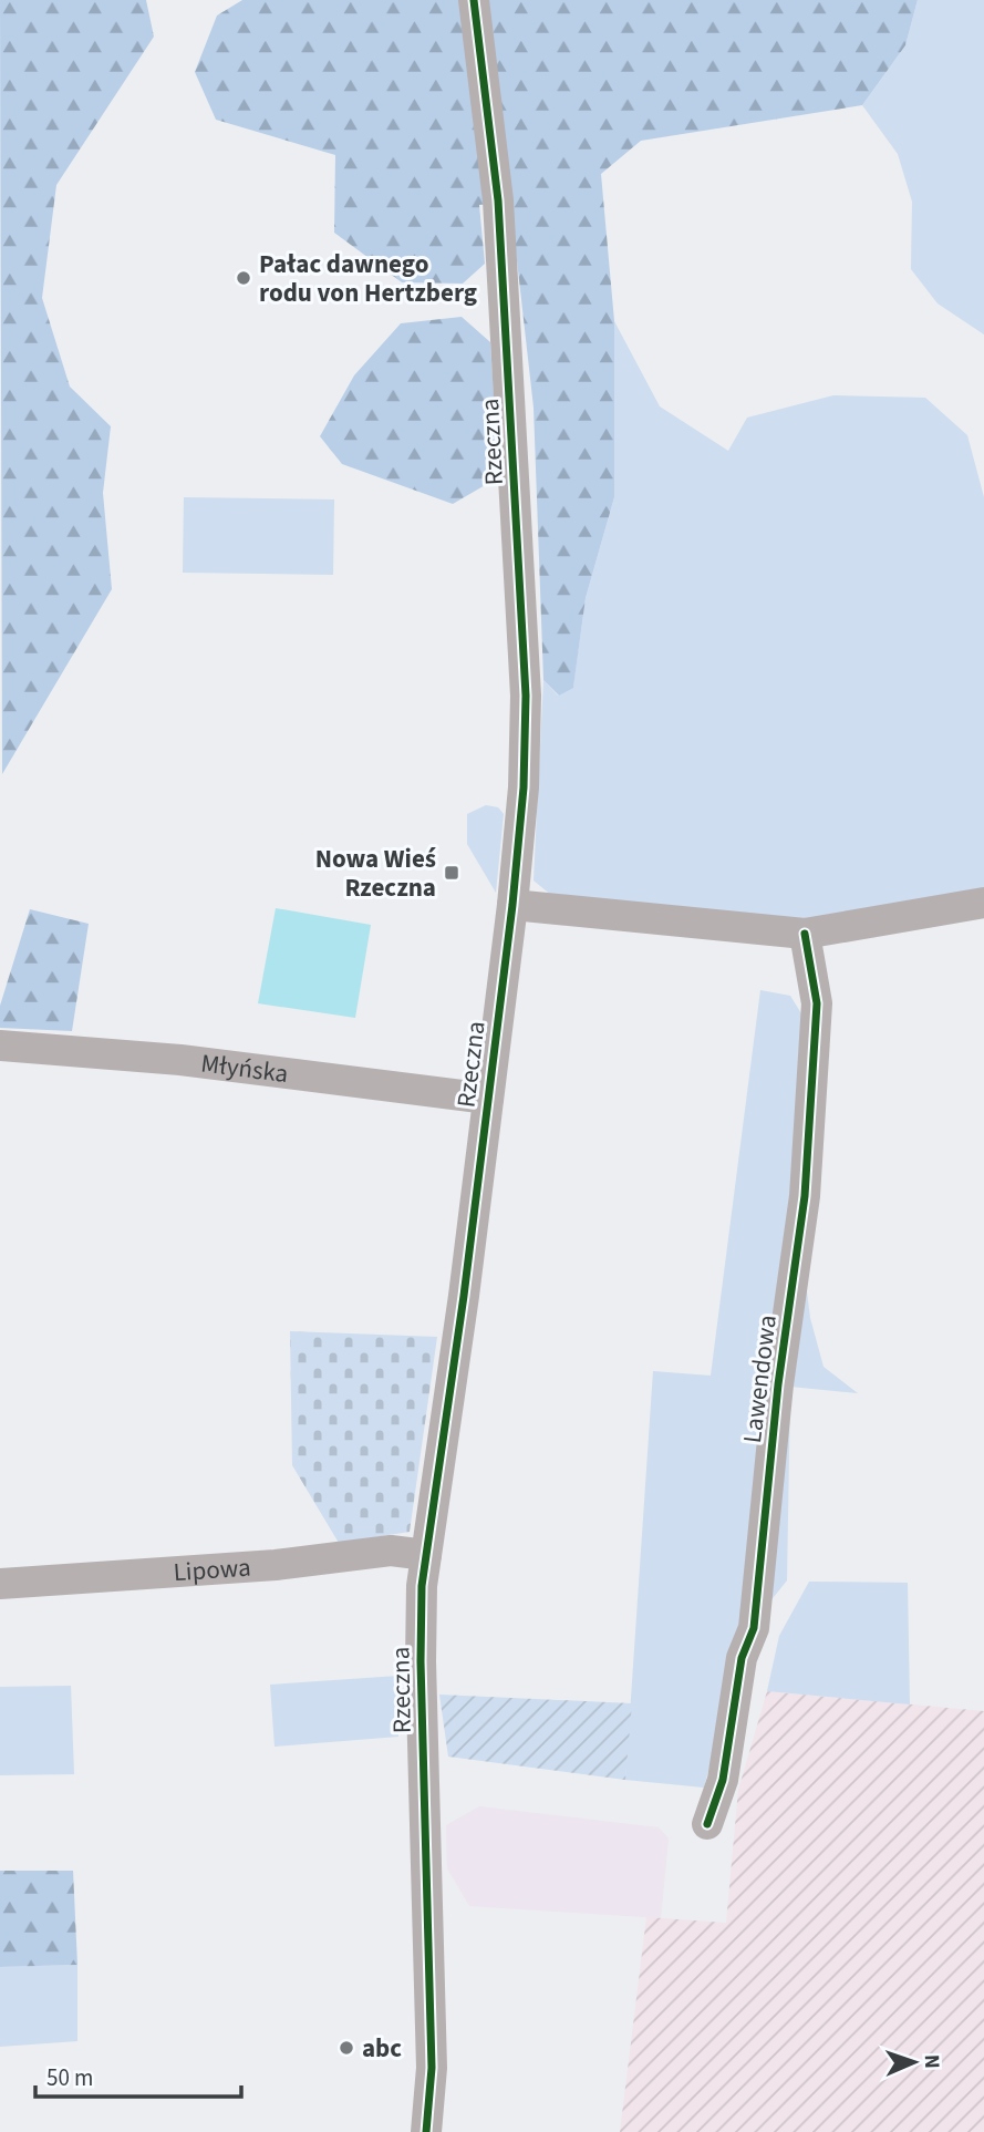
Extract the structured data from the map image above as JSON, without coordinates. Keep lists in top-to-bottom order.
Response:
{
  "streets": {
    "street": [
      "Rzeczna",
      "Młyńska",
      "Lawendowa",
      "Lipowa"
    ]
  },
  "crossings": [
    ["Rzeczna", "Młyńska"],
    ["Rzeczna", "Lipowa"]
  ],
  "places": {
    "other": ["Pałac dawnego rodu von Hertzberg", "abc"],
    "transit": ["Nowa Wieś Rzeczna"]
  },
  "scale_bar": "50 m",
  "north": "right"
}
